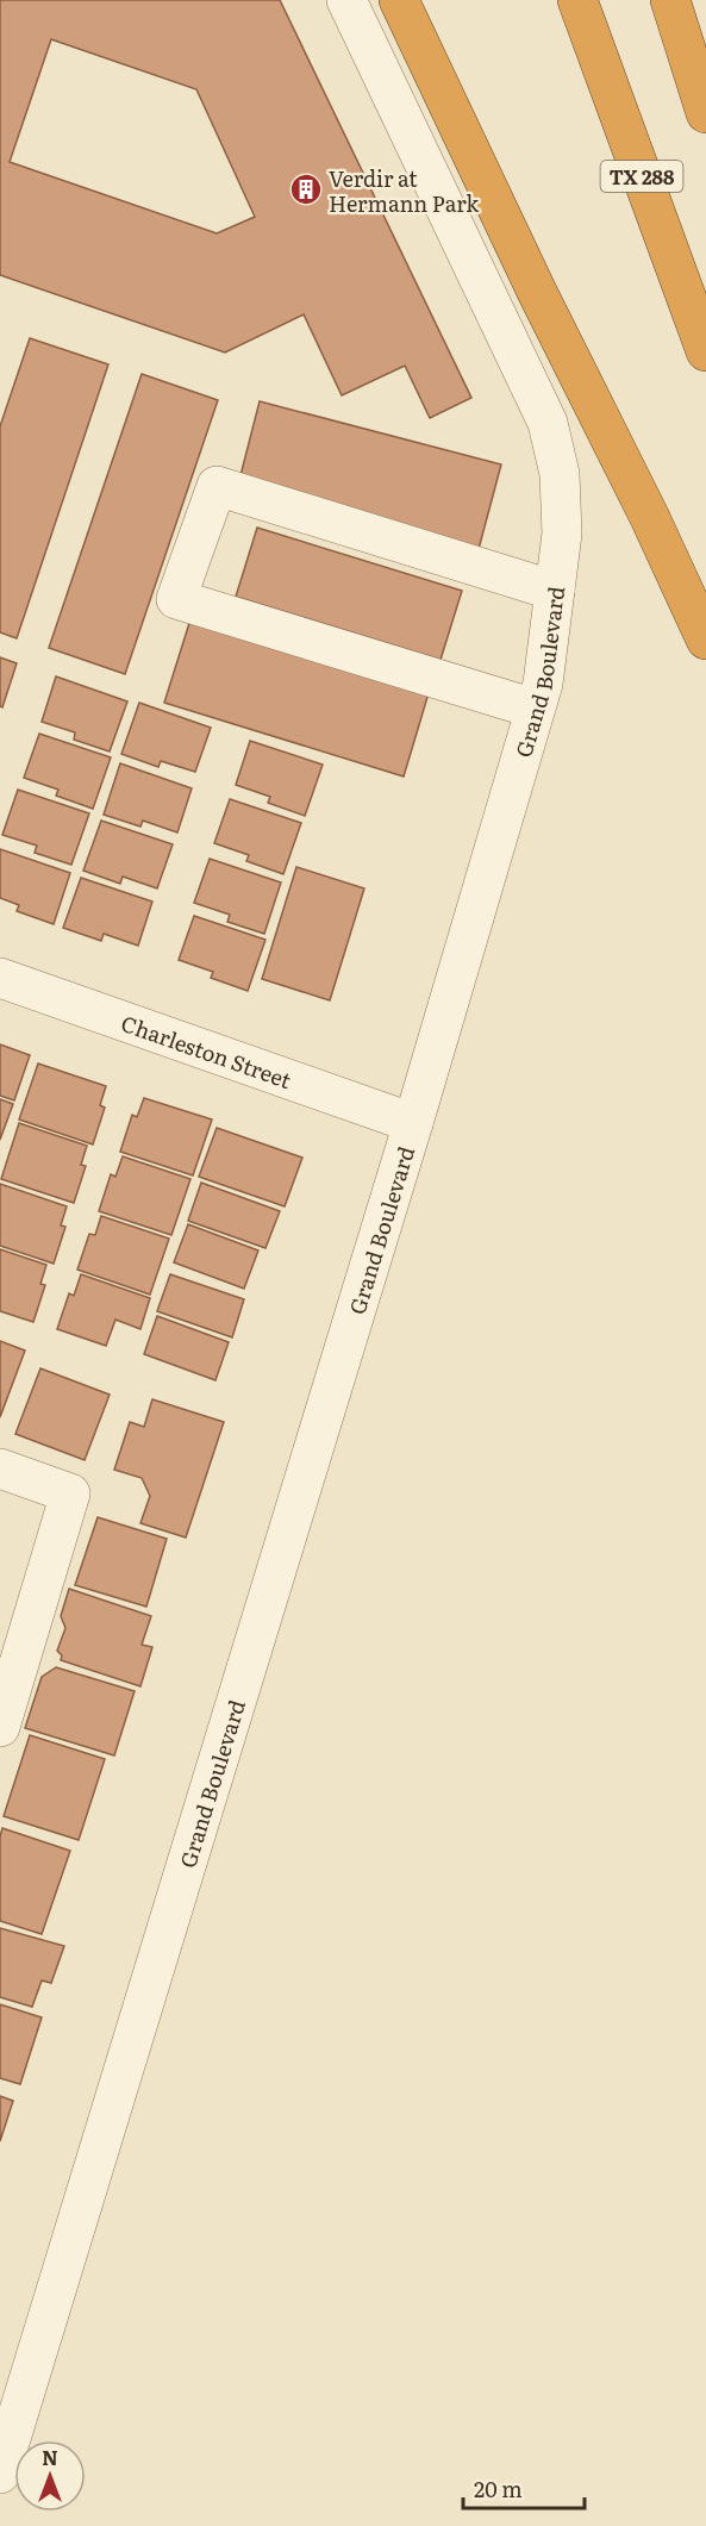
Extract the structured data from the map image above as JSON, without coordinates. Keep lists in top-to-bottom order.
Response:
{
  "streets": {
    "highway": ["TX 288"],
    "street": ["Grand Boulevard", "Charleston Street"]
  },
  "crossings": [
    ["Grand Boulevard", "Charleston Street"]
  ],
  "places": {
    "building": ["Verdir at Hermann Park"]
  },
  "scale_bar": "20 m",
  "north": "top"
}
